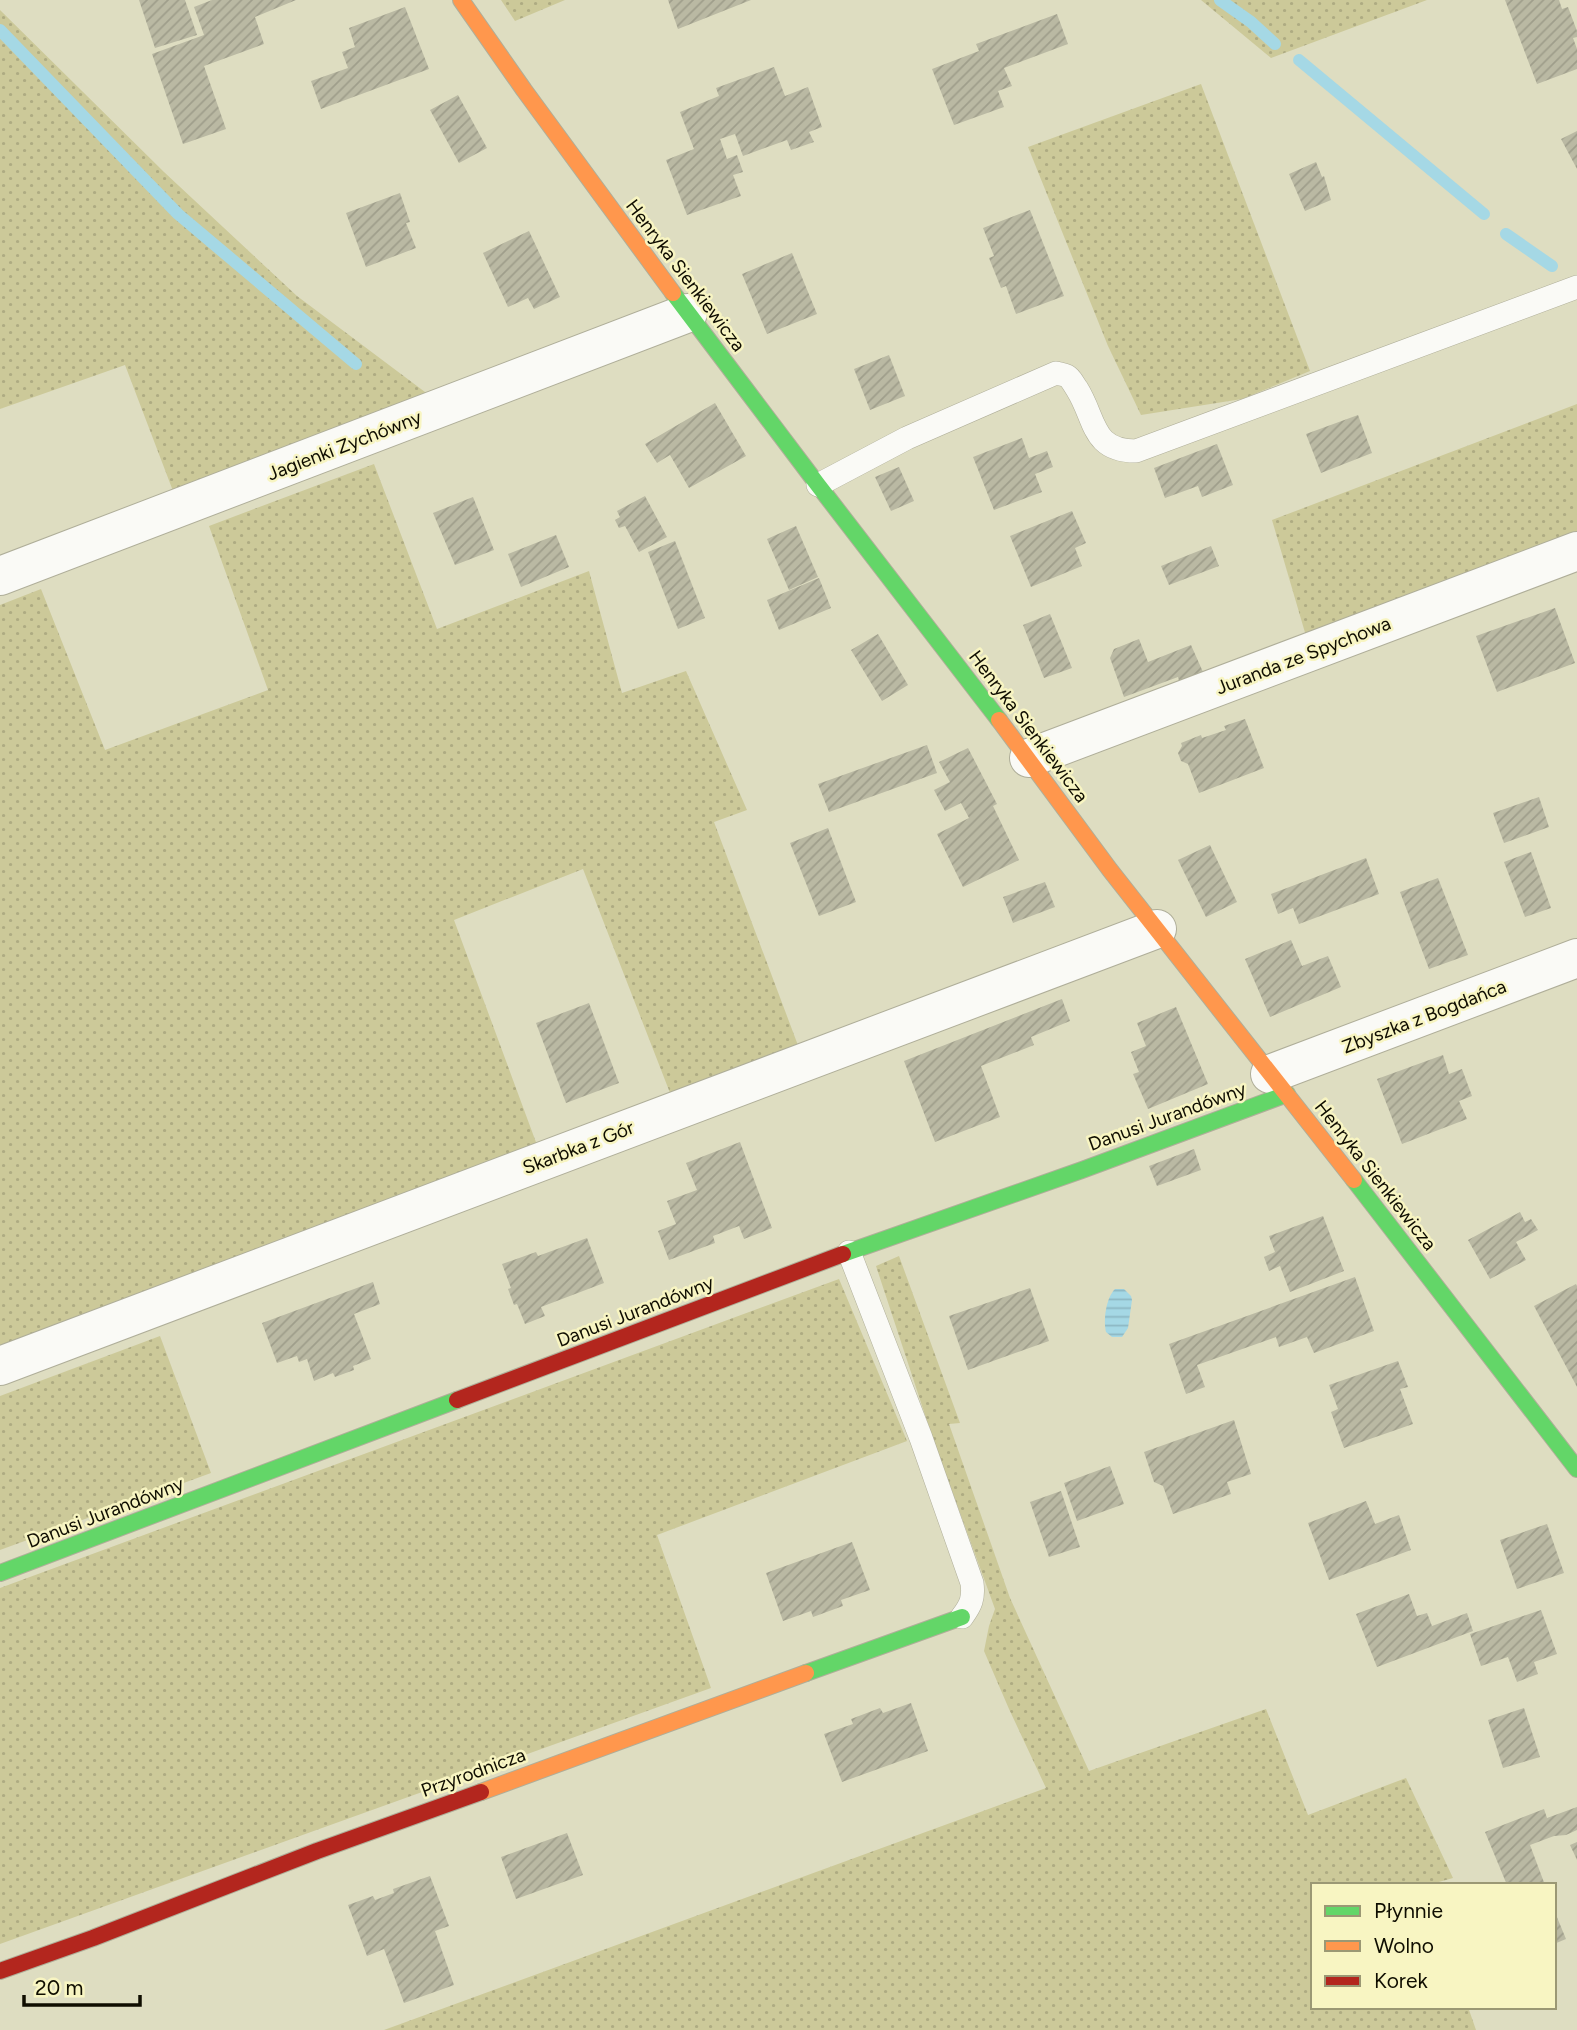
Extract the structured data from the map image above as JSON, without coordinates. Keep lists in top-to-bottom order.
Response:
{
  "streets": {
    "street": [
      "Henryka Sienkiewicza",
      "Jagienki Zychówny",
      "Juranda ze Spychowa",
      "Zbyszka z Bogdańca",
      "Danusi Jurandówny",
      "Skarbka z Gór",
      "Przyrodnicza"
    ]
  },
  "crossings": [
    ["Henryka Sienkiewicza", "Jagienki Zychówny"],
    ["Henryka Sienkiewicza", "Juranda ze Spychowa"],
    ["Henryka Sienkiewicza", "Zbyszka z Bogdańca"],
    ["Henryka Sienkiewicza", "Danusi Jurandówny"],
    ["Henryka Sienkiewicza", "Skarbka z Gór"],
    ["Zbyszka z Bogdańca", "Danusi Jurandówny"]
  ],
  "legend": ["Płynnie", "Wolno", "Korek"],
  "scale_bar": "20 m"
}
